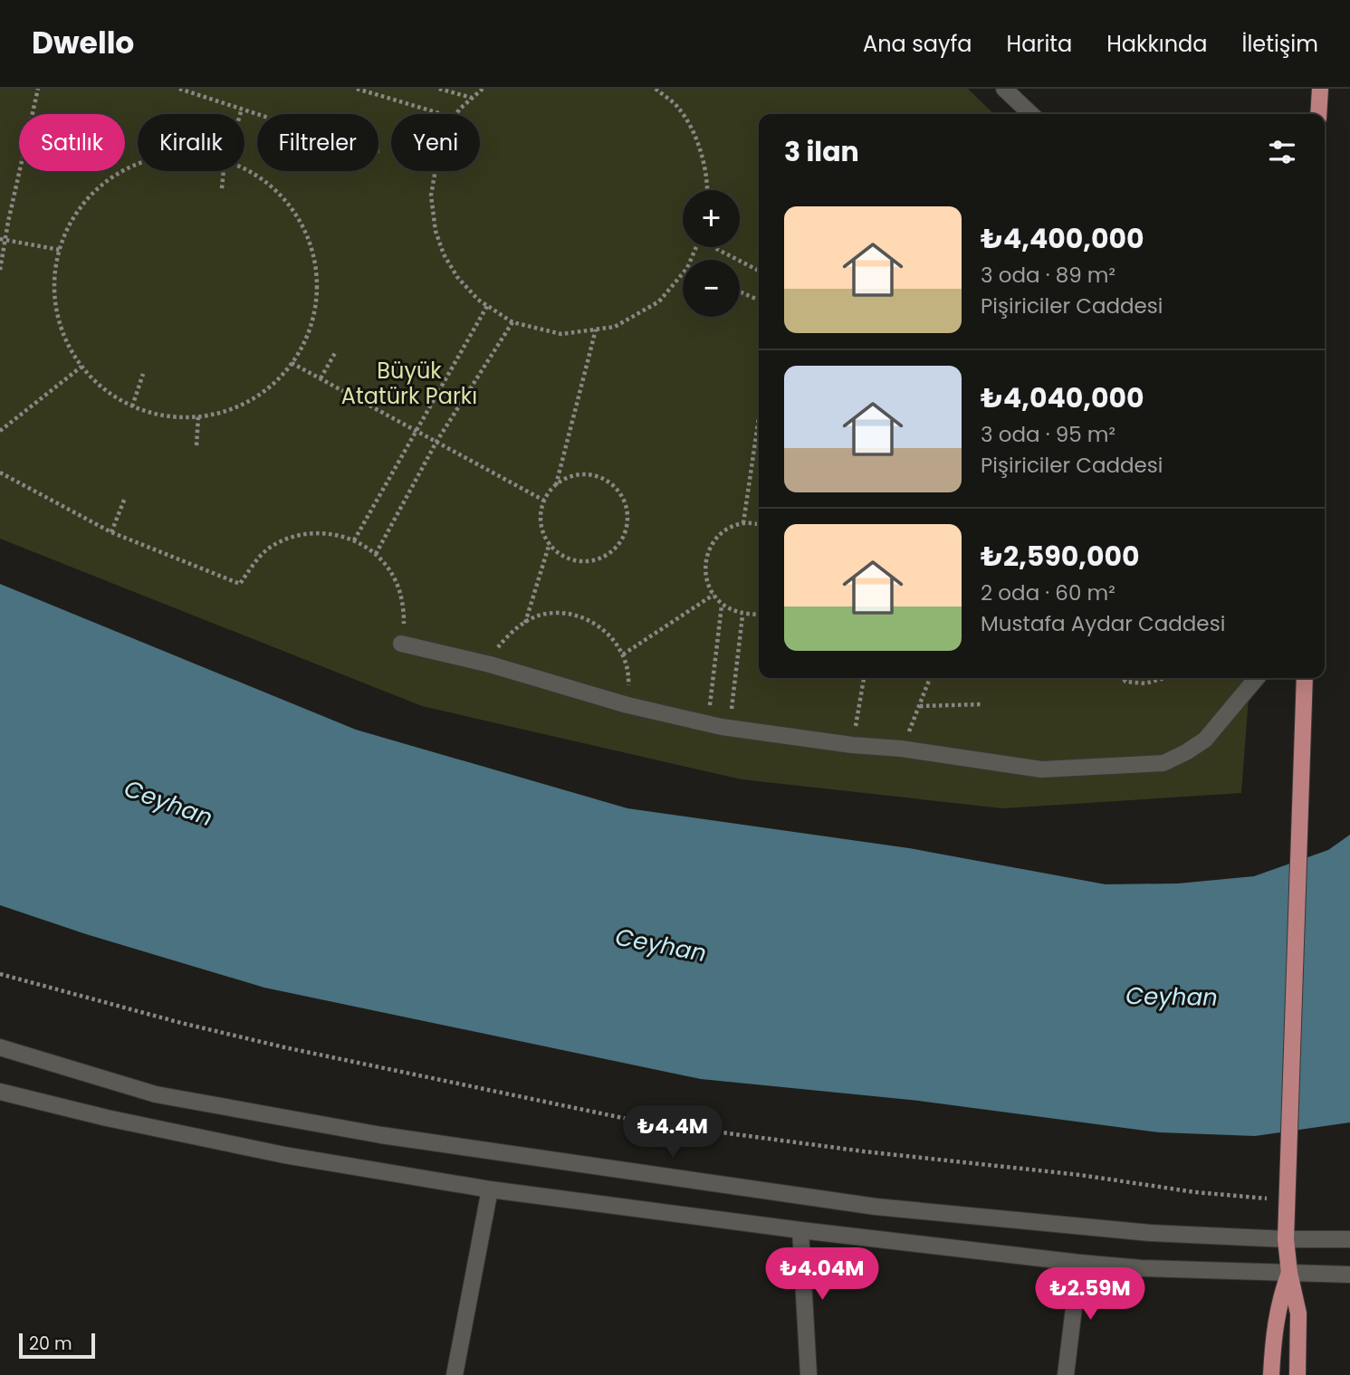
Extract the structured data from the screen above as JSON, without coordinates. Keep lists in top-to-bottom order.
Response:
{
  "water": ["Ceyhan"],
  "parks": ["Büyük Atatürk Parkı"],
  "scale_bar": "20 m",
  "page": {
    "header": "Dwello",
    "nav": [
      "Ana sayfa",
      "Harita",
      "Hakkında",
      "İletişim"
    ],
    "chip": [
      "Satılık",
      "Kiralık",
      "Filtreler",
      "Yeni"
    ],
    "heading": "3 ilan",
    "map_buttons": ["+", "−"],
    "list": [
      {
        "name": "₺4,400,000",
        "note": "3 oda · 89 m² · Pişiriciler Caddesi"
      },
      {
        "name": "₺4,040,000",
        "note": "3 oda · 95 m² · Pişiriciler Caddesi"
      },
      {
        "name": "₺2,590,000",
        "note": "2 oda · 60 m² · Mustafa Aydar Caddesi"
      }
    ],
    "price": ["₺4.4M", "₺4.04M", "₺2.59M"],
    "scale": "20 m"
  }
}
